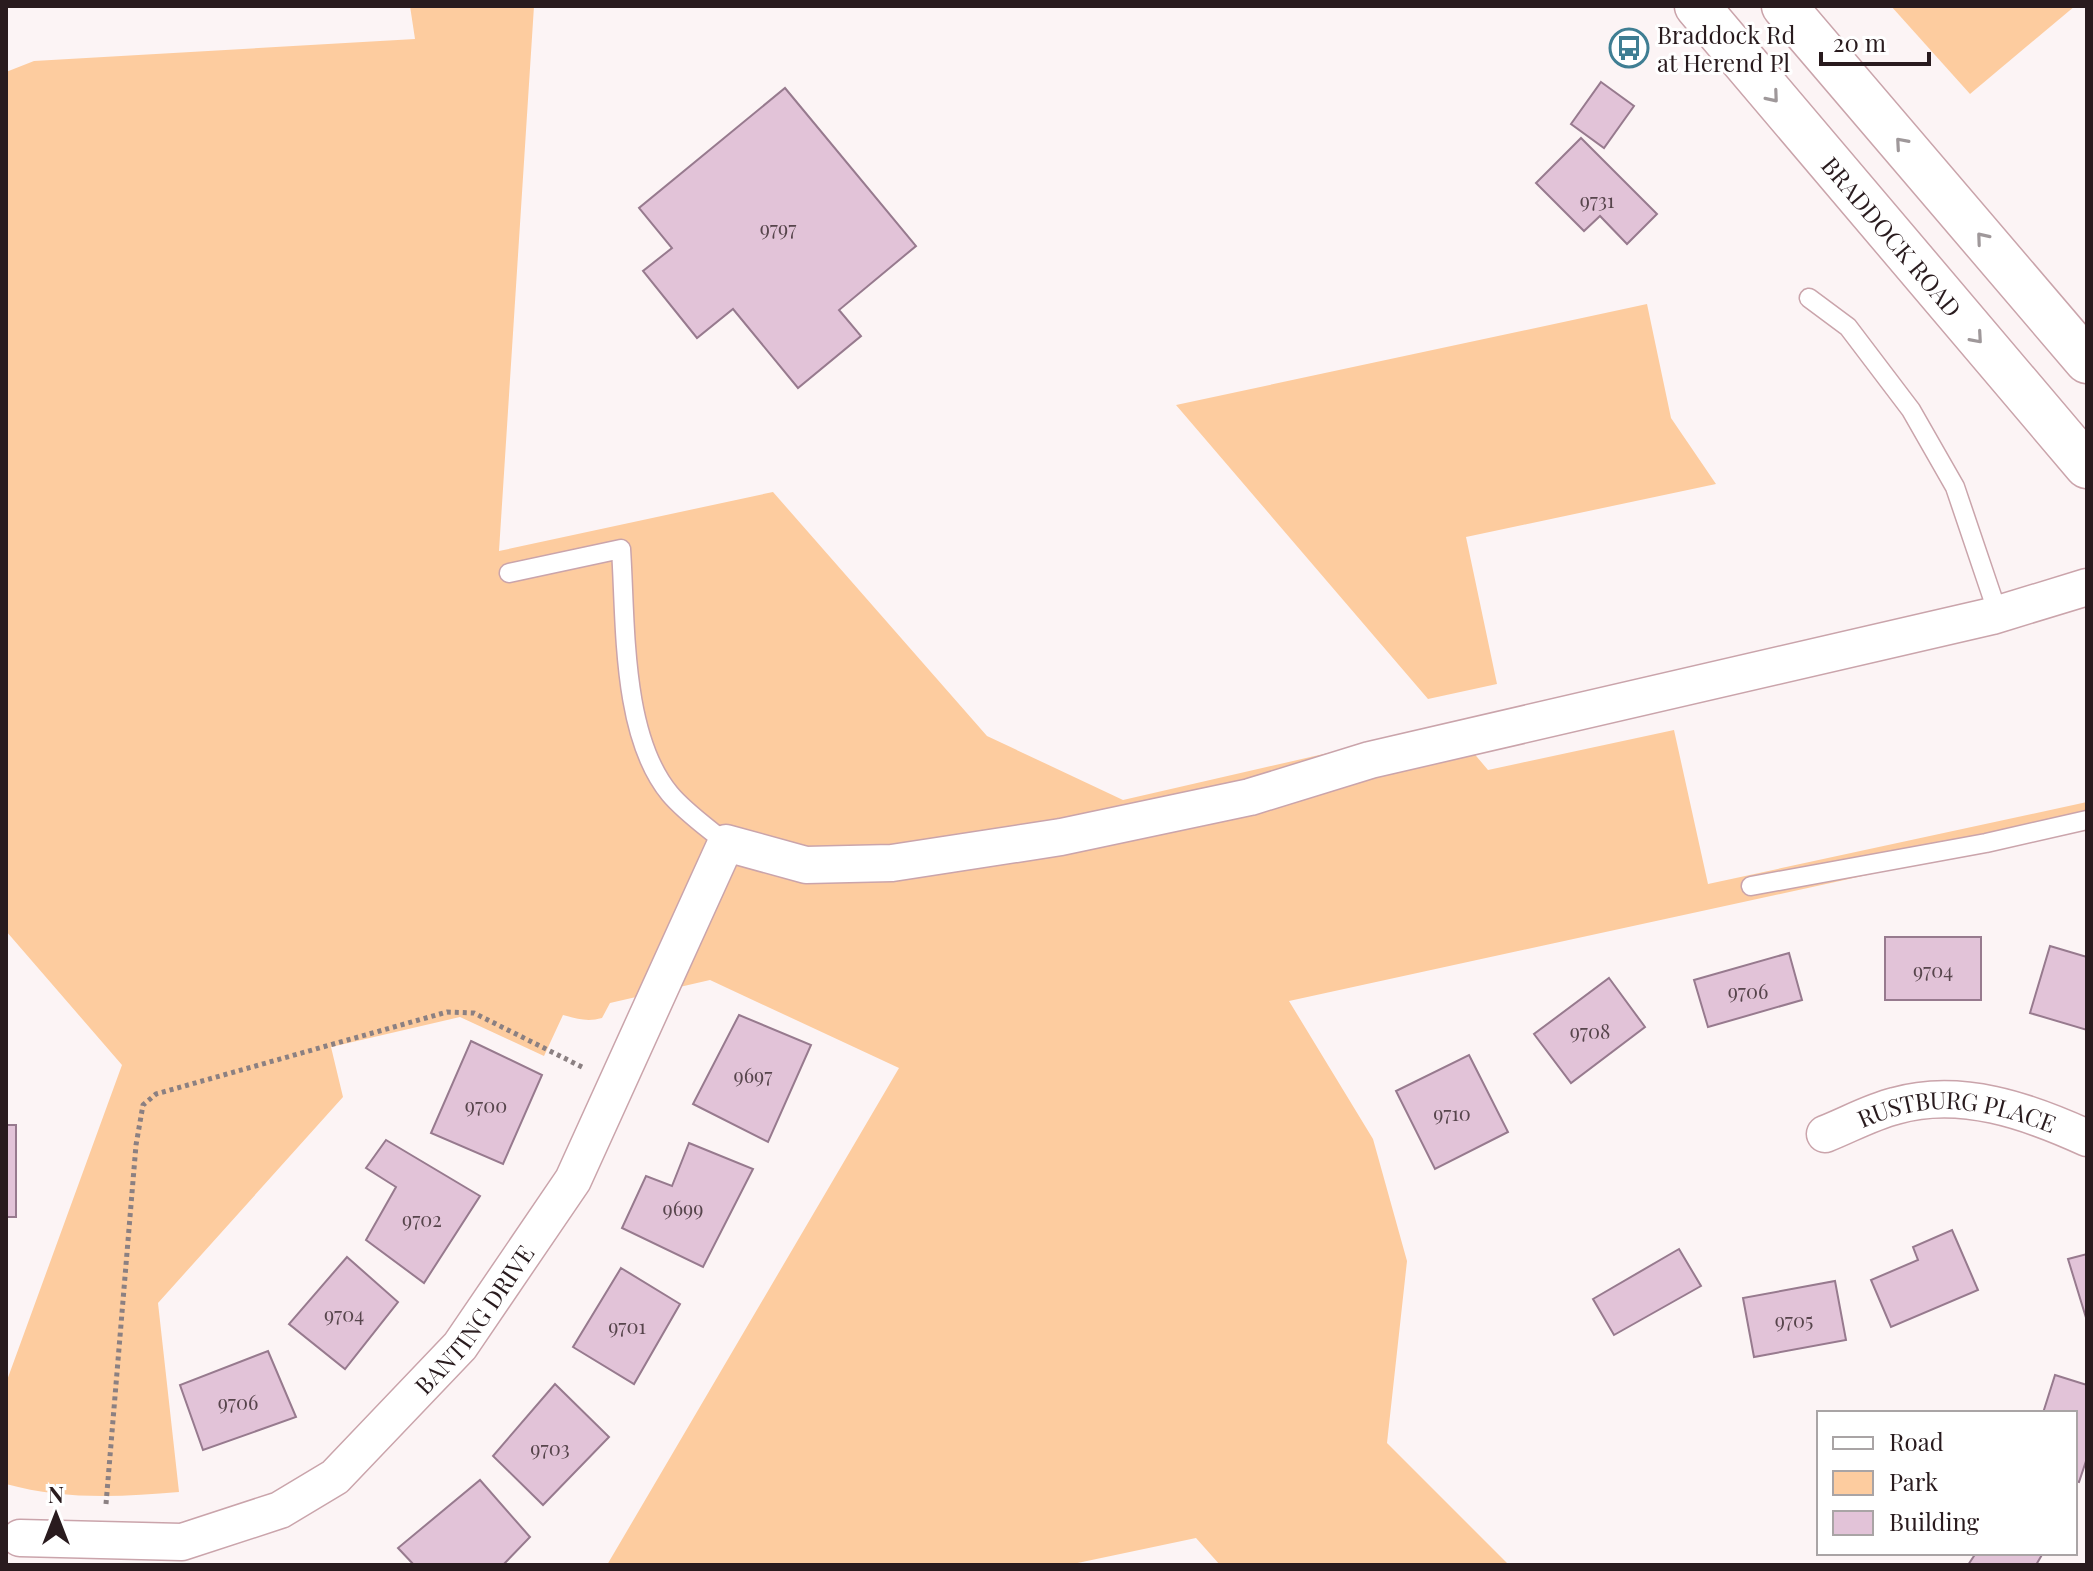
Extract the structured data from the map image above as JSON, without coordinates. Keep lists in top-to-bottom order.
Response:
{
  "streets": {
    "main road": ["BRADDOCK ROAD"],
    "street": ["RUSTBURG PLACE", "BANTING DRIVE"]
  },
  "places": {
    "bus stop": ["Braddock Rd at Herend Pl"]
  },
  "house_numbers": [
    "9731",
    "9797",
    "9704",
    "9706",
    "9708",
    "9697",
    "9700",
    "9710",
    "9699",
    "9702",
    "9704",
    "9705",
    "9701",
    "9706",
    "9703"
  ],
  "legend": ["Road", "Park", "Building"],
  "scale_bar": "20 m",
  "north": "top"
}
